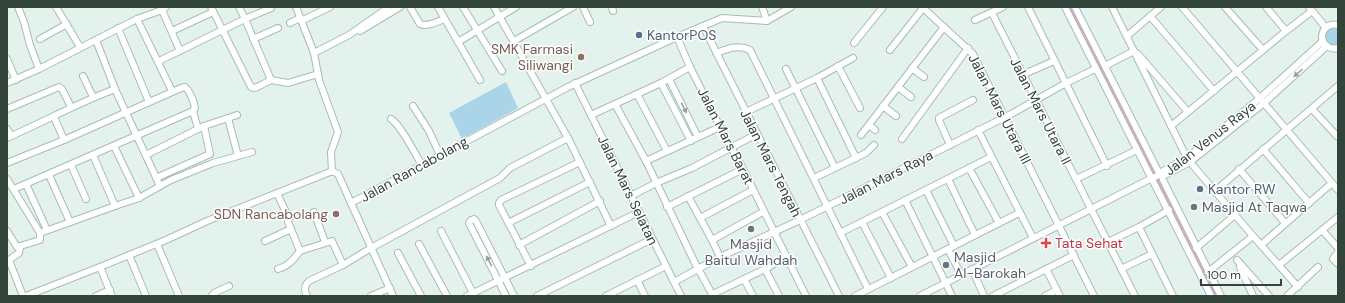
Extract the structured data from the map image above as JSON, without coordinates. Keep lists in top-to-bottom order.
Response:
{
  "streets": {
    "street": [
      "Jalan Mars Utara III",
      "Jalan Mars Utara II",
      "Jalan Mars Barat",
      "Jalan Venus Raya",
      "Jalan Mars Tengah",
      "Jalan Rancabolang",
      "Jalan Mars Raya",
      "Jalan Mars Selatan"
    ]
  },
  "crossings": [
    ["Jalan Mars Utara III", "Jalan Venus Raya"],
    ["Jalan Mars Utara III", "Jalan Mars Raya"],
    ["Jalan Mars Utara II", "Jalan Venus Raya"],
    ["Jalan Mars Utara II", "Jalan Mars Raya"],
    ["Jalan Mars Barat", "Jalan Rancabolang"],
    ["Jalan Mars Barat", "Jalan Mars Raya"],
    ["Jalan Mars Tengah", "Jalan Rancabolang"],
    ["Jalan Mars Tengah", "Jalan Mars Raya"],
    ["Jalan Rancabolang", "Jalan Mars Selatan"],
    ["Jalan Mars Raya", "Jalan Mars Selatan"]
  ],
  "places": {
    "other": [
      "KantorPOS",
      "SMK Farmasi Siliwangi",
      "Kantor RW",
      "Masjid At Taqwa",
      "SDN Rancabolang",
      "Masjid Baitul Wahdah",
      "Masjid Al-Barokah"
    ],
    "health": ["Tata Sehat"]
  },
  "scale_bar": "100 m"
}
